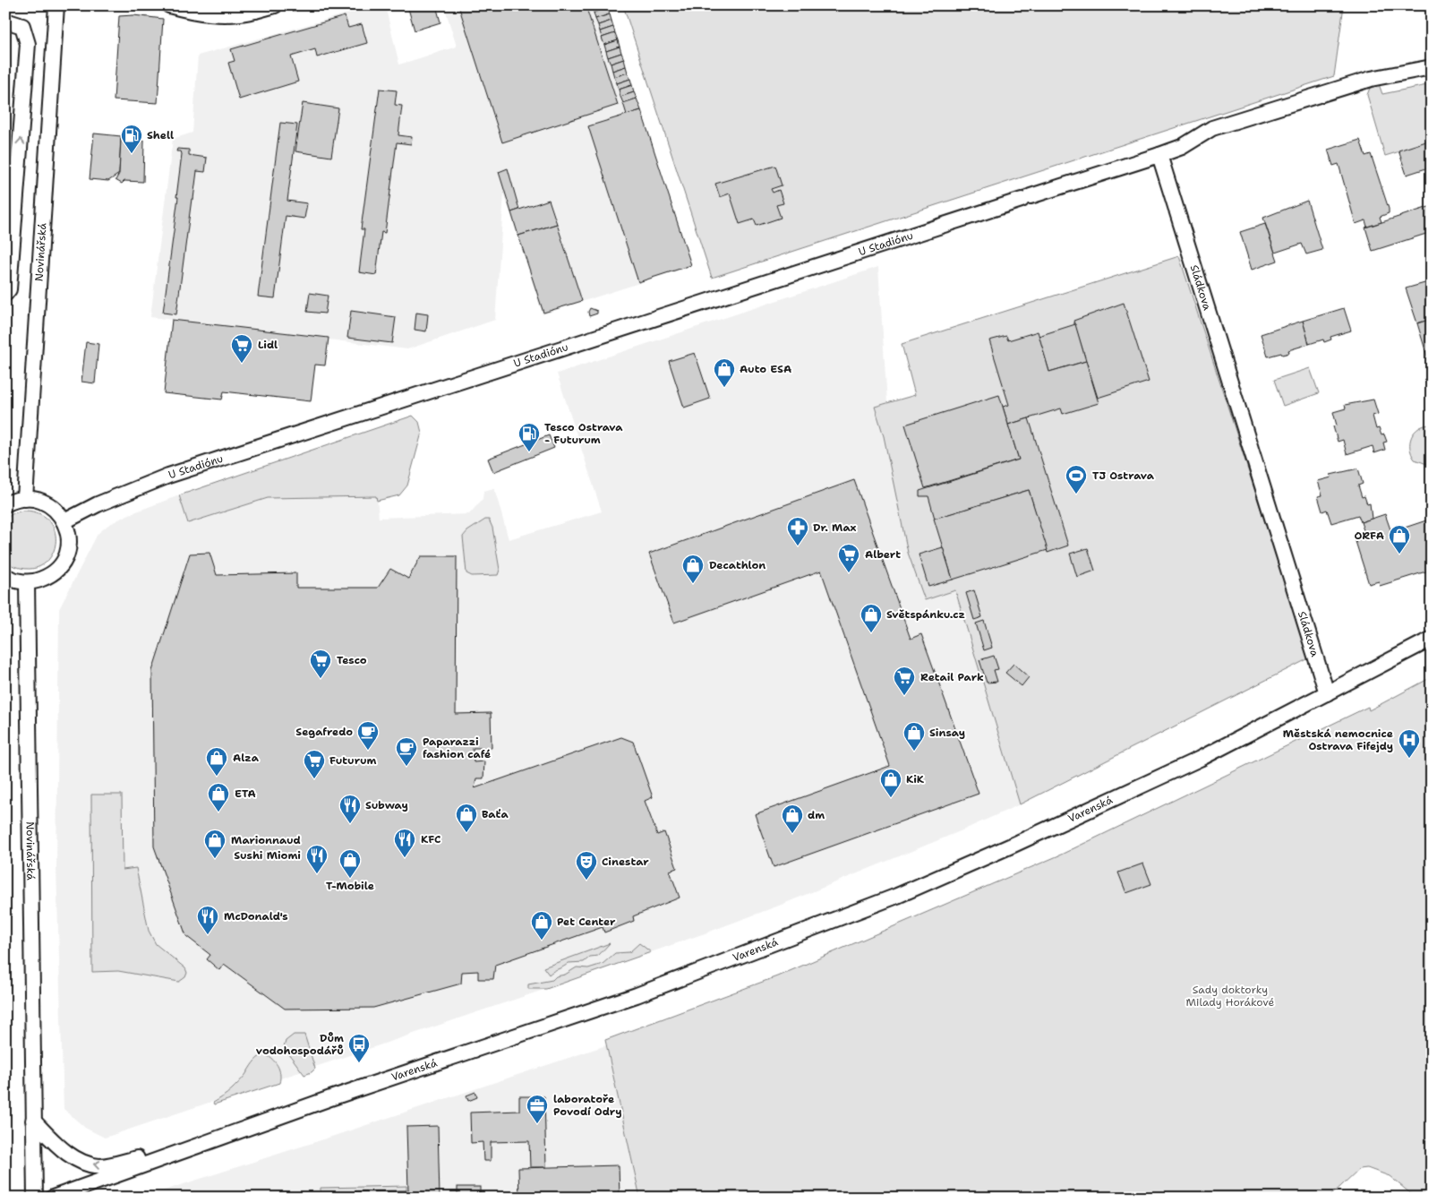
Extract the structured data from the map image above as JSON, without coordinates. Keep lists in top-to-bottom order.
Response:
{
  "streets": {
    "street": [
      "U Stadiónu",
      "Novinářská",
      "Sládkova",
      "Varenská"
    ]
  },
  "crossings": [
    ["U Stadiónu", "Sládkova"],
    ["Sládkova", "Varenská"]
  ],
  "parks": ["Sady doktorky Milady Horákové"],
  "places": {
    "fuel station": ["Shell", "Tesco Ostrava - Futurum"],
    "supermarket": [
      "Lidl",
      "Albert",
      "Tesco",
      "Retail Park",
      "Futurum"
    ],
    "shop": [
      "Auto ESA",
      "ORFA",
      "Decathlon",
      "Světspánku.cz",
      "Sinsay",
      "Alza",
      "KiK",
      "ETA",
      "Baťa",
      "dm",
      "Marionnaud",
      "T-Mobile",
      "Pet Center"
    ],
    "sports": ["TJ Ostrava"],
    "pharmacy": ["Dr. Max"],
    "cafe": ["Segafredo", "Paparazzi fashion café"],
    "hospital": ["Městská nemocnice Ostrava Fifejdy"],
    "restaurant": [
      "Subway",
      "KFC",
      "Sushi Miomi",
      "McDonald's"
    ],
    "theatre": ["Cinestar"],
    "bus stop": ["Dům vodohospodářů"],
    "office": ["laboratoře Povodí Odry"]
  }
}
